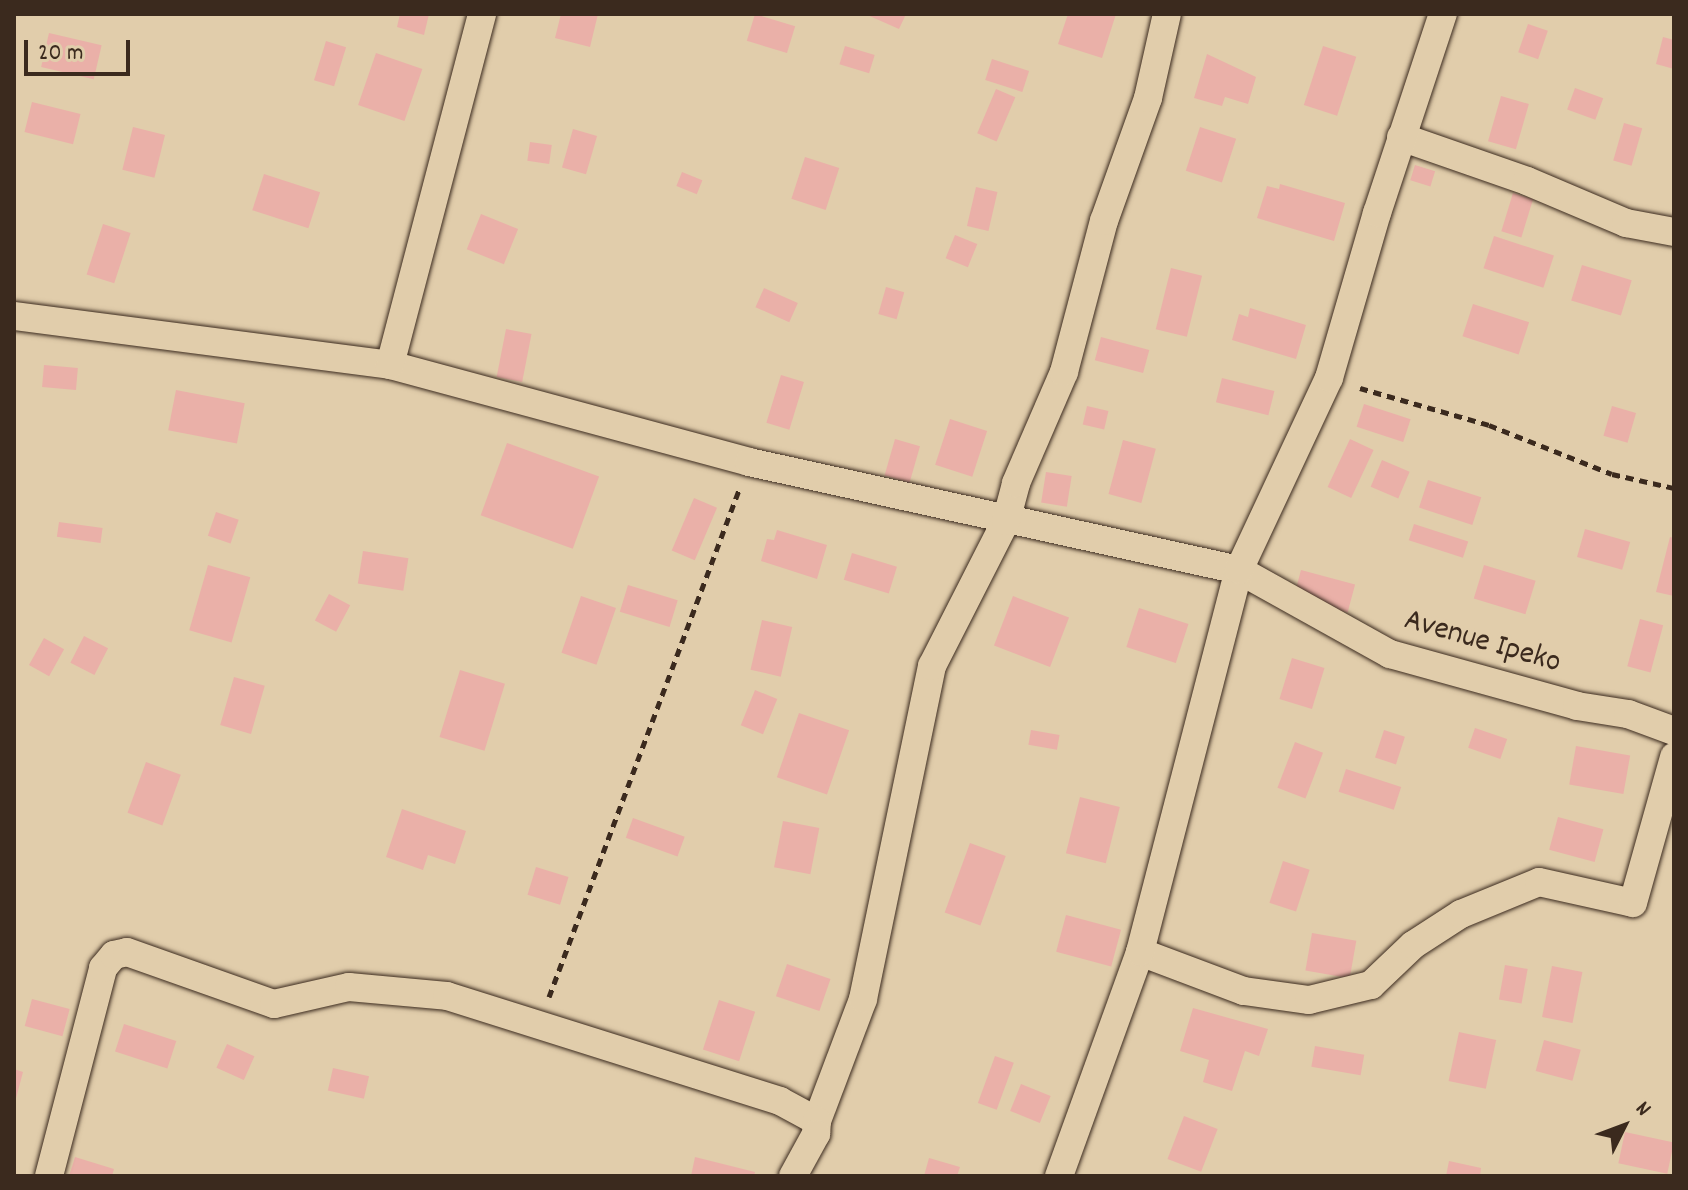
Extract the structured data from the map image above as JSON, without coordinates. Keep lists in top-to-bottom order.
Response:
{
  "streets": {
    "street": ["Avenue Ipeko"]
  },
  "scale_bar": "20 m",
  "north": "top right"
}
